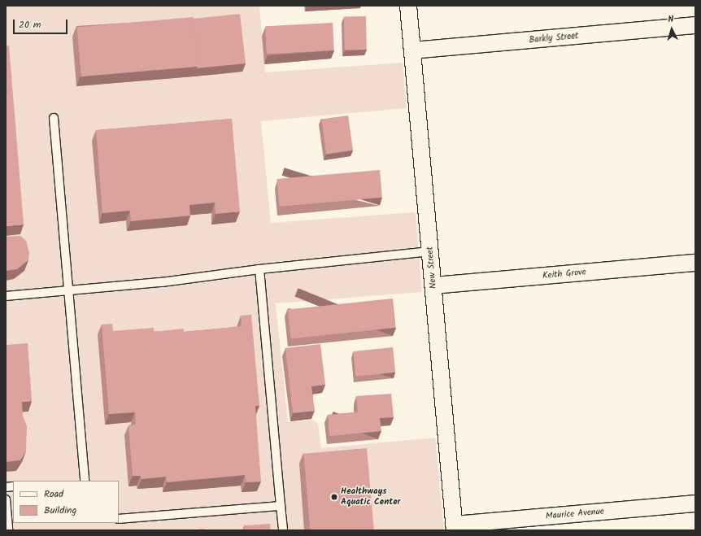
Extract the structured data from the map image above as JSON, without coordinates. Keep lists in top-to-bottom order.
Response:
{
  "streets": {
    "street": [
      "Barkly Street",
      "New Street",
      "Keith Grove",
      "Maurice Avenue"
    ]
  },
  "crossings": [
    ["Barkly Street", "New Street"],
    ["New Street", "Keith Grove"],
    ["New Street", "Maurice Avenue"]
  ],
  "places": ["Healthways Aquatic Center"],
  "legend": ["Road", "Building"],
  "scale_bar": "20 m",
  "north": "top"
}
